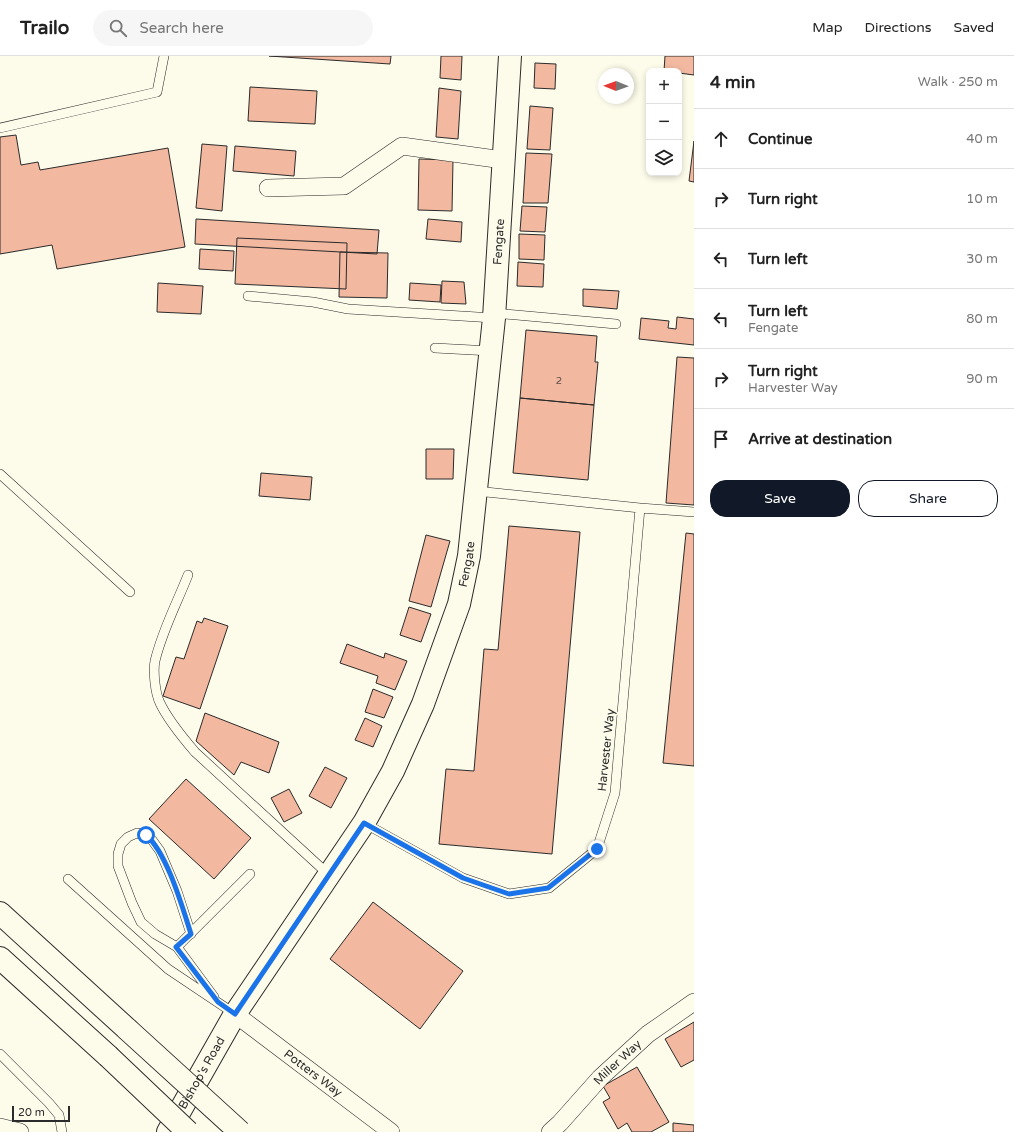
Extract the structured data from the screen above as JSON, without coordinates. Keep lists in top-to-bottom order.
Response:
{
  "streets": {
    "main road": ["Fengate", "Bishop's Road"],
    "street": ["Miller Way", "Potters Way"],
    "lane": ["Harvester Way"]
  },
  "crossings": [
    ["Fengate", "Harvester Way"],
    ["Fengate", "Bishop's Road"],
    ["Fengate", "Potters Way"],
    ["Bishop's Road", "Potters Way"]
  ],
  "house_numbers": ["2"],
  "scale_bar": "20 m",
  "north": "left",
  "page": {
    "header": "Trailo",
    "search": "Search here",
    "nav": ["Map", "Directions", "Saved"],
    "heading": ["4 min", "Walk · 250 m"],
    "map_buttons": ["+", "−"],
    "list": [
      ["Continue", "40 m"],
      ["Turn right", "10 m"],
      ["Turn left", "30 m"],
      ["Turn left", "Fengate", "80 m"],
      ["Turn right", "Harvester Way", "90 m"],
      "Arrive at destination"
    ],
    "buttons": ["Save", "Share"],
    "scale": "20 m"
  }
}
